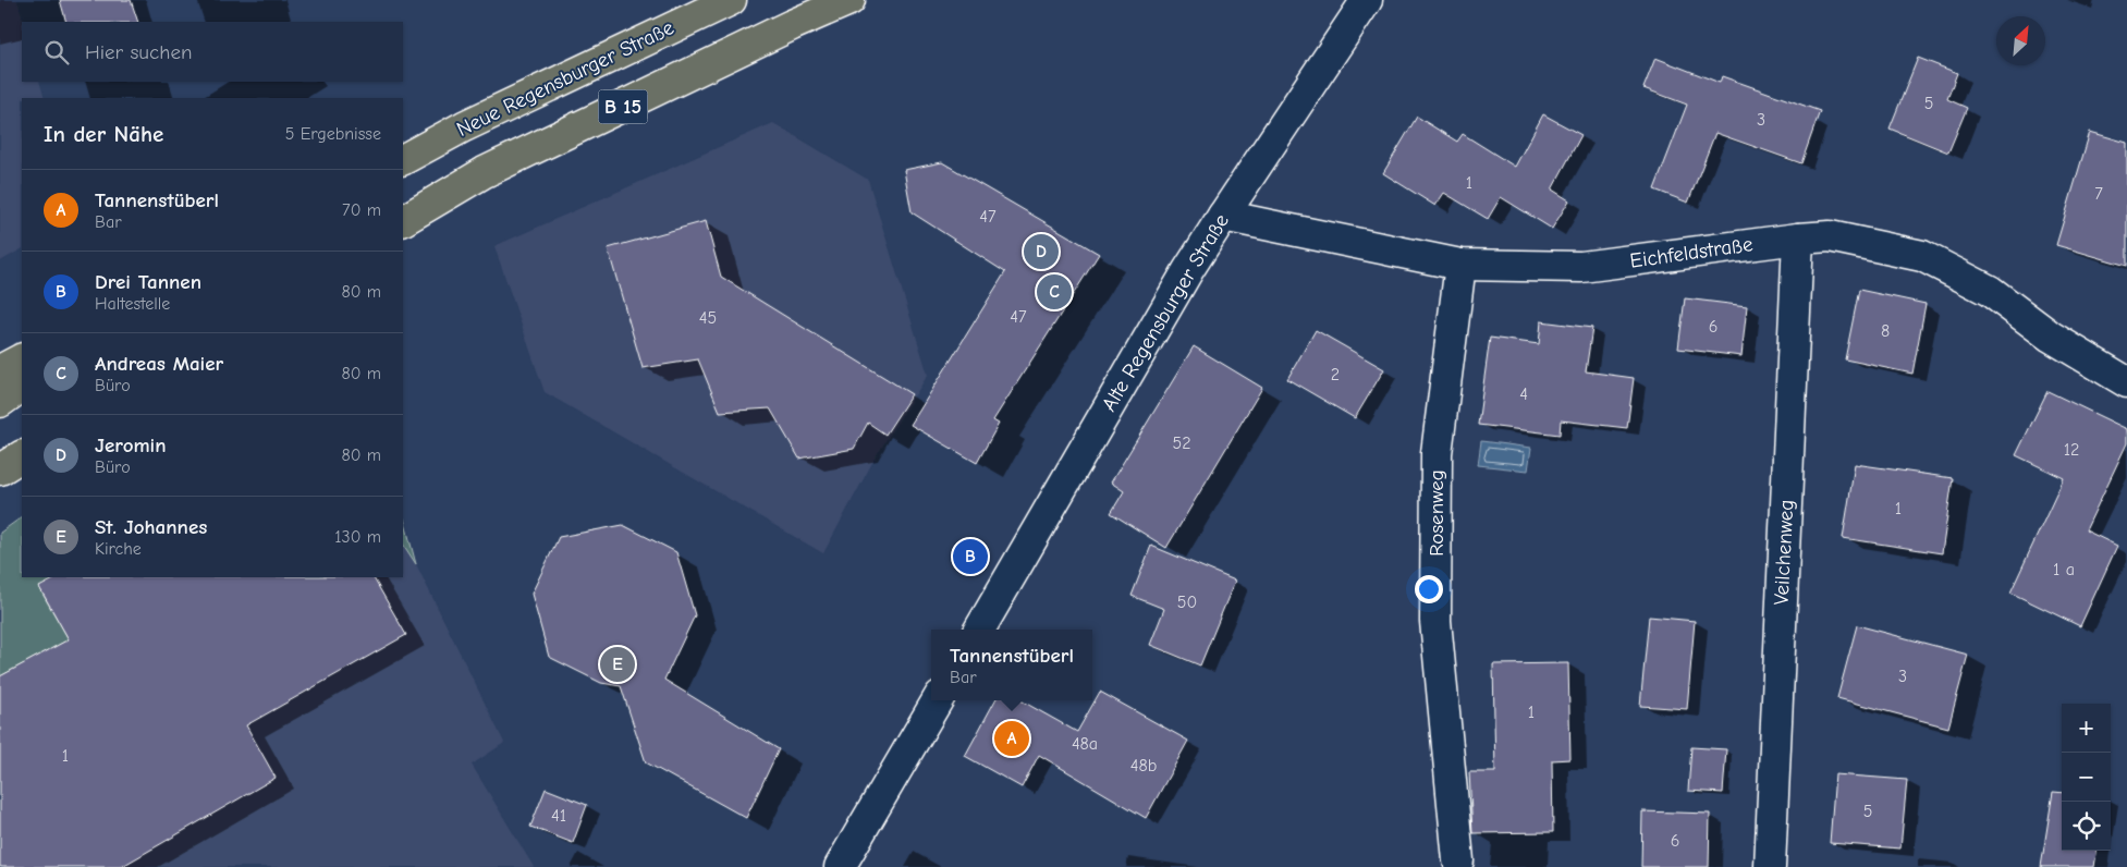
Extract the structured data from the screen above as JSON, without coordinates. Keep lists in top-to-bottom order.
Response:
{
  "streets": {
    "highway": ["Neue Regensburger Straße", "B 15"],
    "street": [
      "Eichfeldstraße",
      "Alte Regensburger Straße",
      "Rosenweg",
      "Veilchenweg"
    ]
  },
  "crossings": [
    ["Eichfeldstraße", "Alte Regensburger Straße"],
    ["Eichfeldstraße", "Rosenweg"],
    ["Eichfeldstraße", "Veilchenweg"]
  ],
  "house_numbers": [
    "5",
    "3",
    "1",
    "7",
    "47",
    "47",
    "45",
    "6",
    "8",
    "2",
    "4",
    "52",
    "12",
    "1",
    "1 a",
    "50",
    "3",
    "1",
    "48a",
    "1",
    "48b",
    "5",
    "41",
    "6"
  ],
  "north": "top right",
  "page": {
    "search": "Hier suchen",
    "heading": ["In der Nähe", "5 Ergebnisse"],
    "list": [
      {
        "mark": "A",
        "name": "Tannenstüberl",
        "note": "Bar",
        "value": "70 m"
      },
      {
        "mark": "B",
        "name": "Drei Tannen",
        "note": "Haltestelle",
        "value": "80 m"
      },
      {
        "mark": "C",
        "name": "Andreas Maier",
        "note": "Büro",
        "value": "80 m"
      },
      {
        "mark": "D",
        "name": "Jeromin",
        "note": "Büro",
        "value": "80 m"
      },
      {
        "mark": "E",
        "name": "St. Johannes",
        "note": "Kirche",
        "value": "130 m"
      }
    ],
    "pins": [
      "D",
      "C",
      "B",
      "E",
      "A"
    ],
    "popup": ["Tannenstüberl", "Bar"],
    "map_buttons": ["+", "−"]
  }
}
